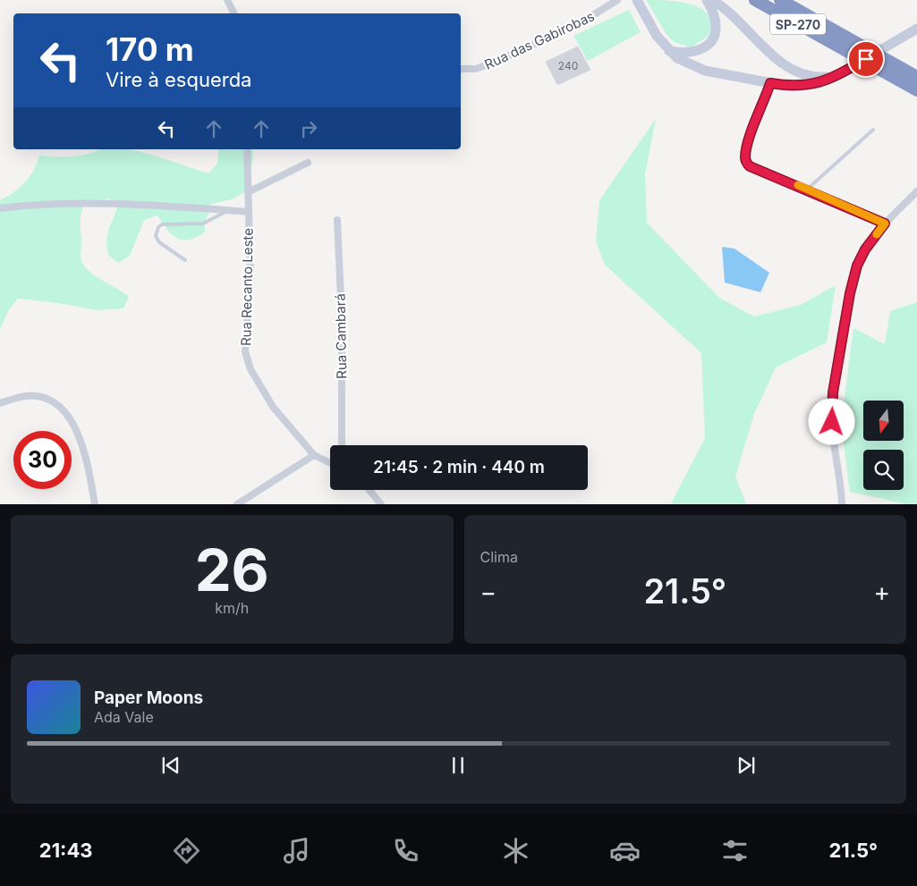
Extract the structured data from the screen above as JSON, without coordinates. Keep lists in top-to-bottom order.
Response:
{
  "streets": {
    "highway": ["SP-270"],
    "street": ["Rua das Gabirobas", "Rua Recanto Leste", "Rua Cambará"]
  },
  "house_numbers": ["240"],
  "north": "bottom",
  "page": {
    "turn": ["170 m", "Vire à esquerda"],
    "limit": "30",
    "trip": "21:45 · 2 min · 440 m",
    "tile": [
      ["26", "km/h"],
      "Clima"
    ],
    "heat": ["−", "21.5°", "+"],
    "song": ["Paper Moons", "Ada Vale"],
    "tabs": ["21:43", "21.5°"]
  }
}
